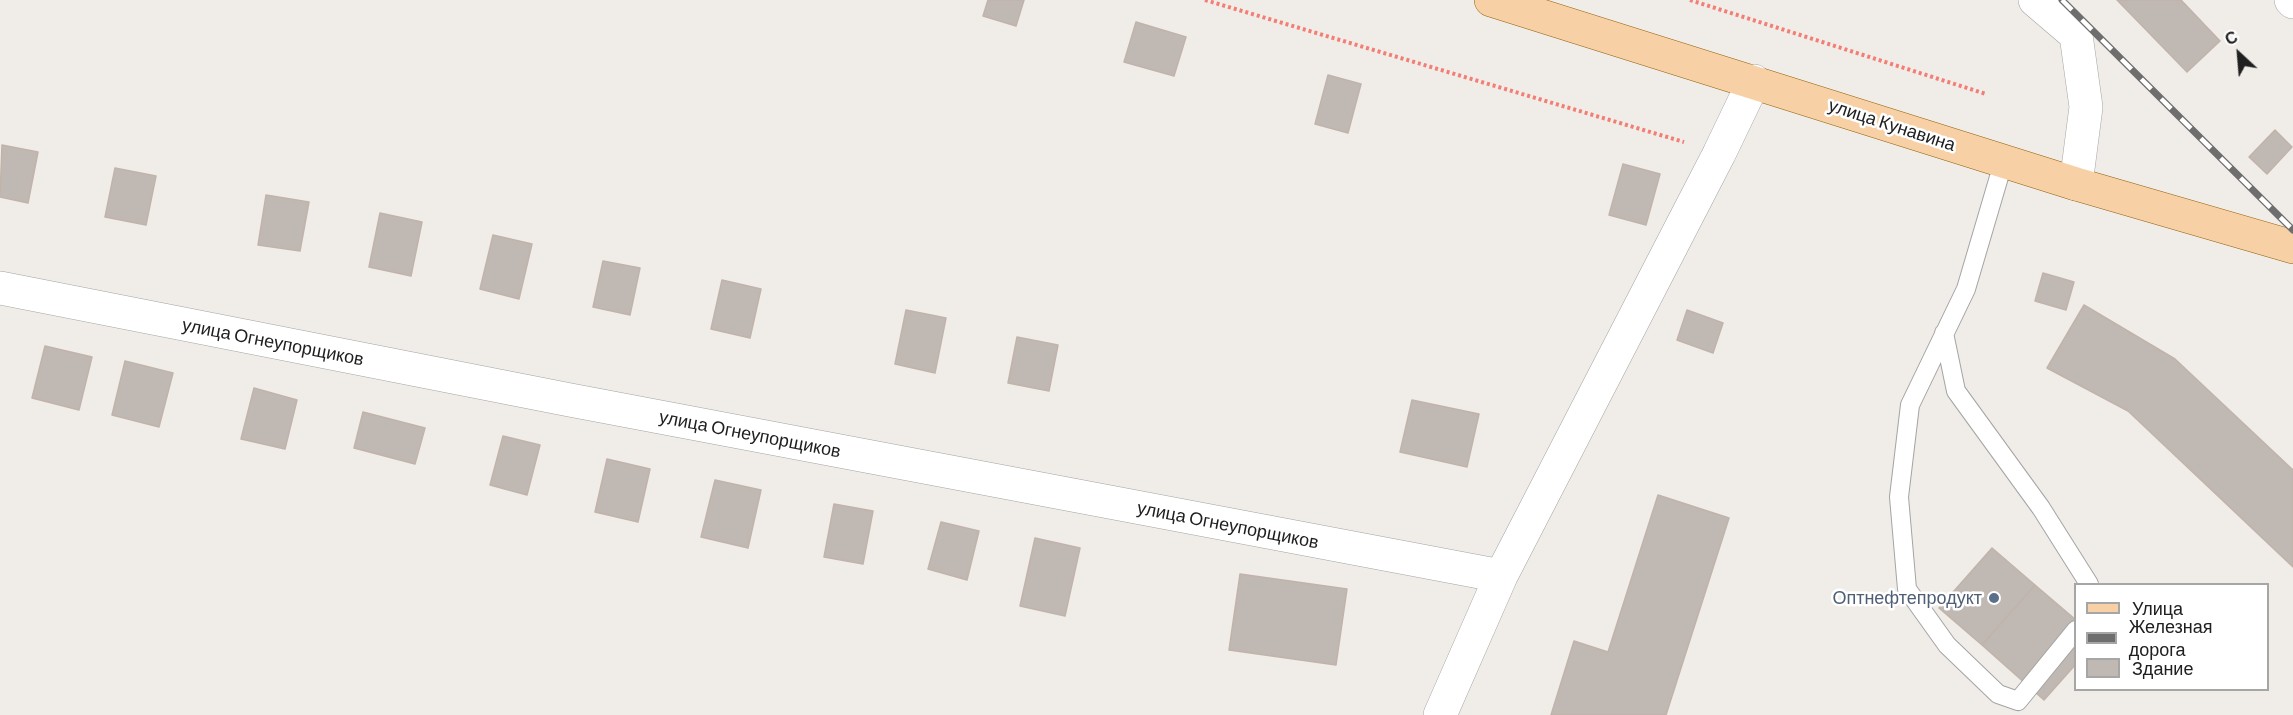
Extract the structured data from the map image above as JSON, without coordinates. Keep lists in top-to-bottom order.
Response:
{
  "streets": {
    "main road": ["улица Кунавина"],
    "street": ["улица Огнеупорщиков"]
  },
  "places": ["Оптнефтепродукт"],
  "legend": ["Улица", "Железная дорога", "Здание"],
  "north": "top left"
}
